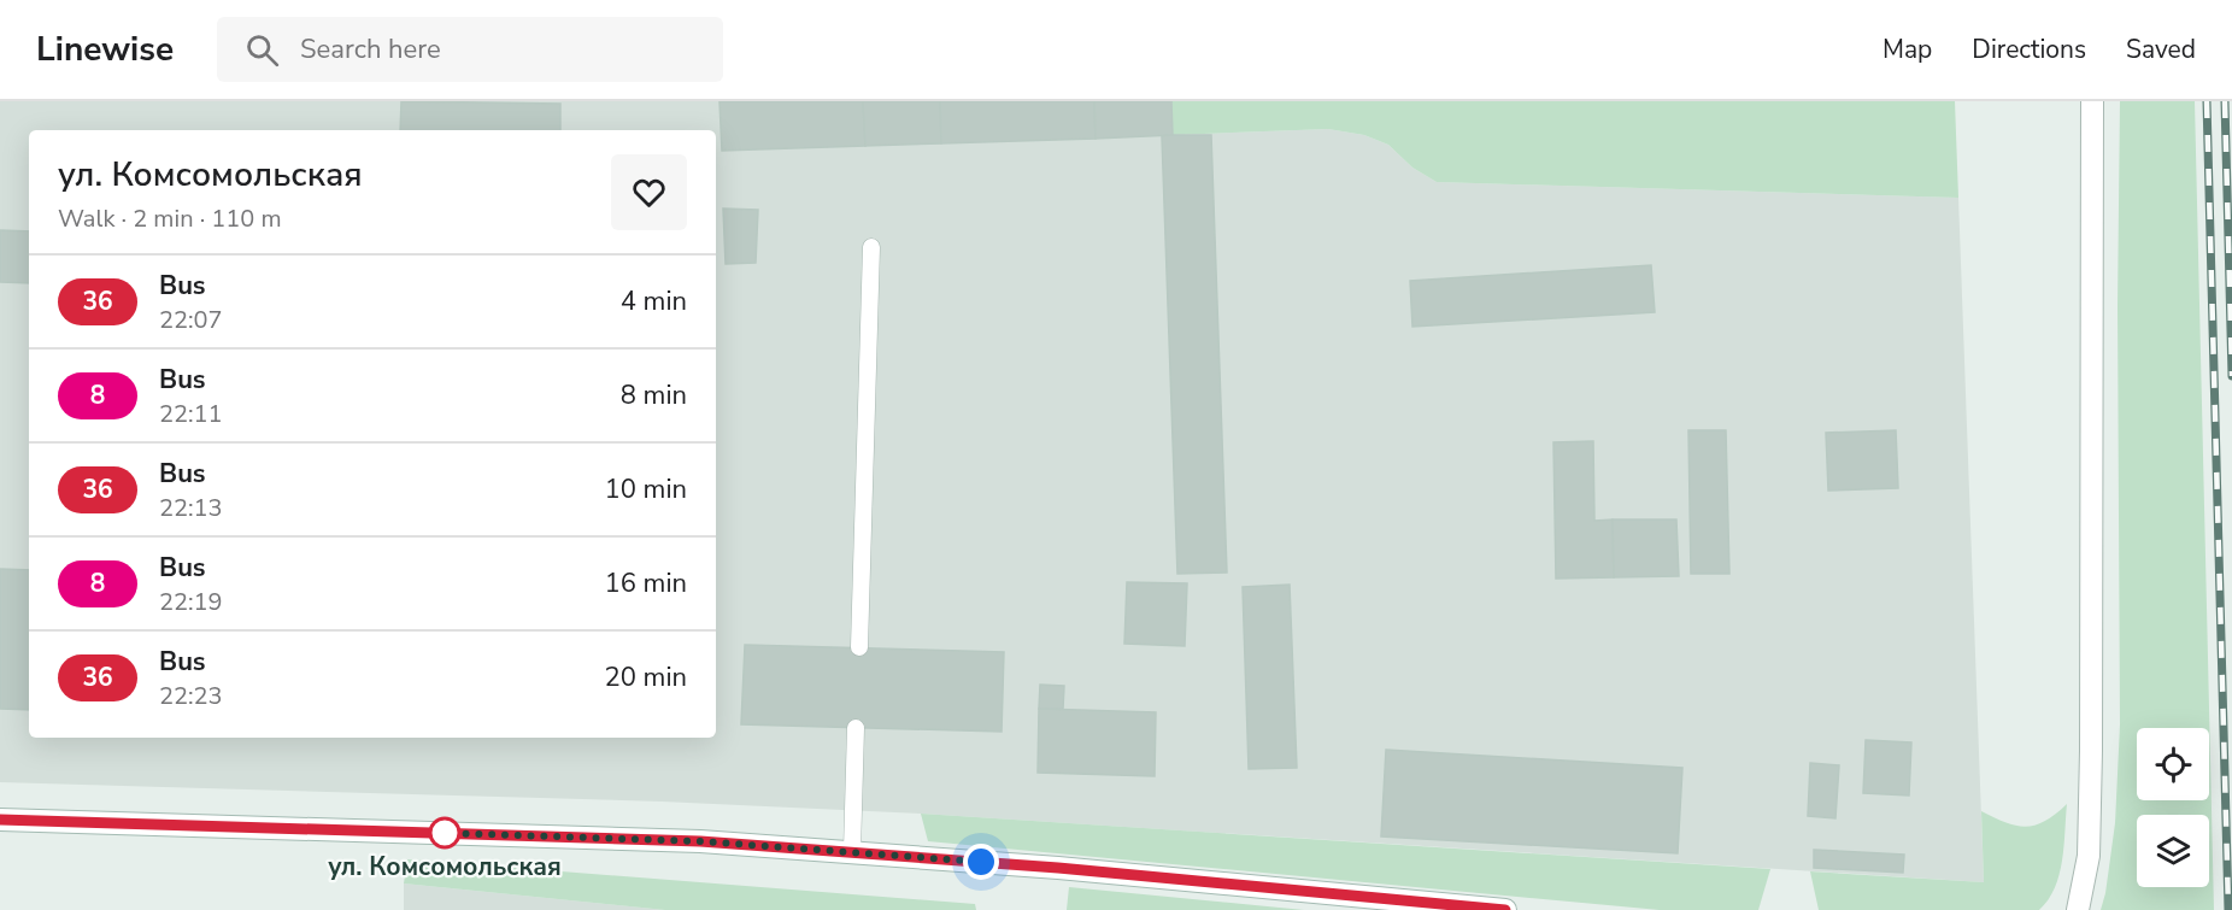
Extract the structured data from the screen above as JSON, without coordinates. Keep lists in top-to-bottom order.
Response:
{
  "places": ["ул. Комсомольская"],
  "lines": ["bus line 36"],
  "page": {
    "header": "Linewise",
    "search": "Search here",
    "nav": ["Map", "Directions", "Saved"],
    "heading": ["ул. Комсомольская", "Walk · 2 min · 110 m"],
    "list": [
      {
        "mark": "36",
        "name": "Bus",
        "note": "22:07",
        "value": "4 min"
      },
      {
        "mark": "8",
        "name": "Bus",
        "note": "22:11",
        "value": "8 min"
      },
      {
        "mark": "36",
        "name": "Bus",
        "note": "22:13",
        "value": "10 min"
      },
      {
        "mark": "8",
        "name": "Bus",
        "note": "22:19",
        "value": "16 min"
      },
      {
        "mark": "36",
        "name": "Bus",
        "note": "22:23",
        "value": "20 min"
      }
    ]
  }
}
